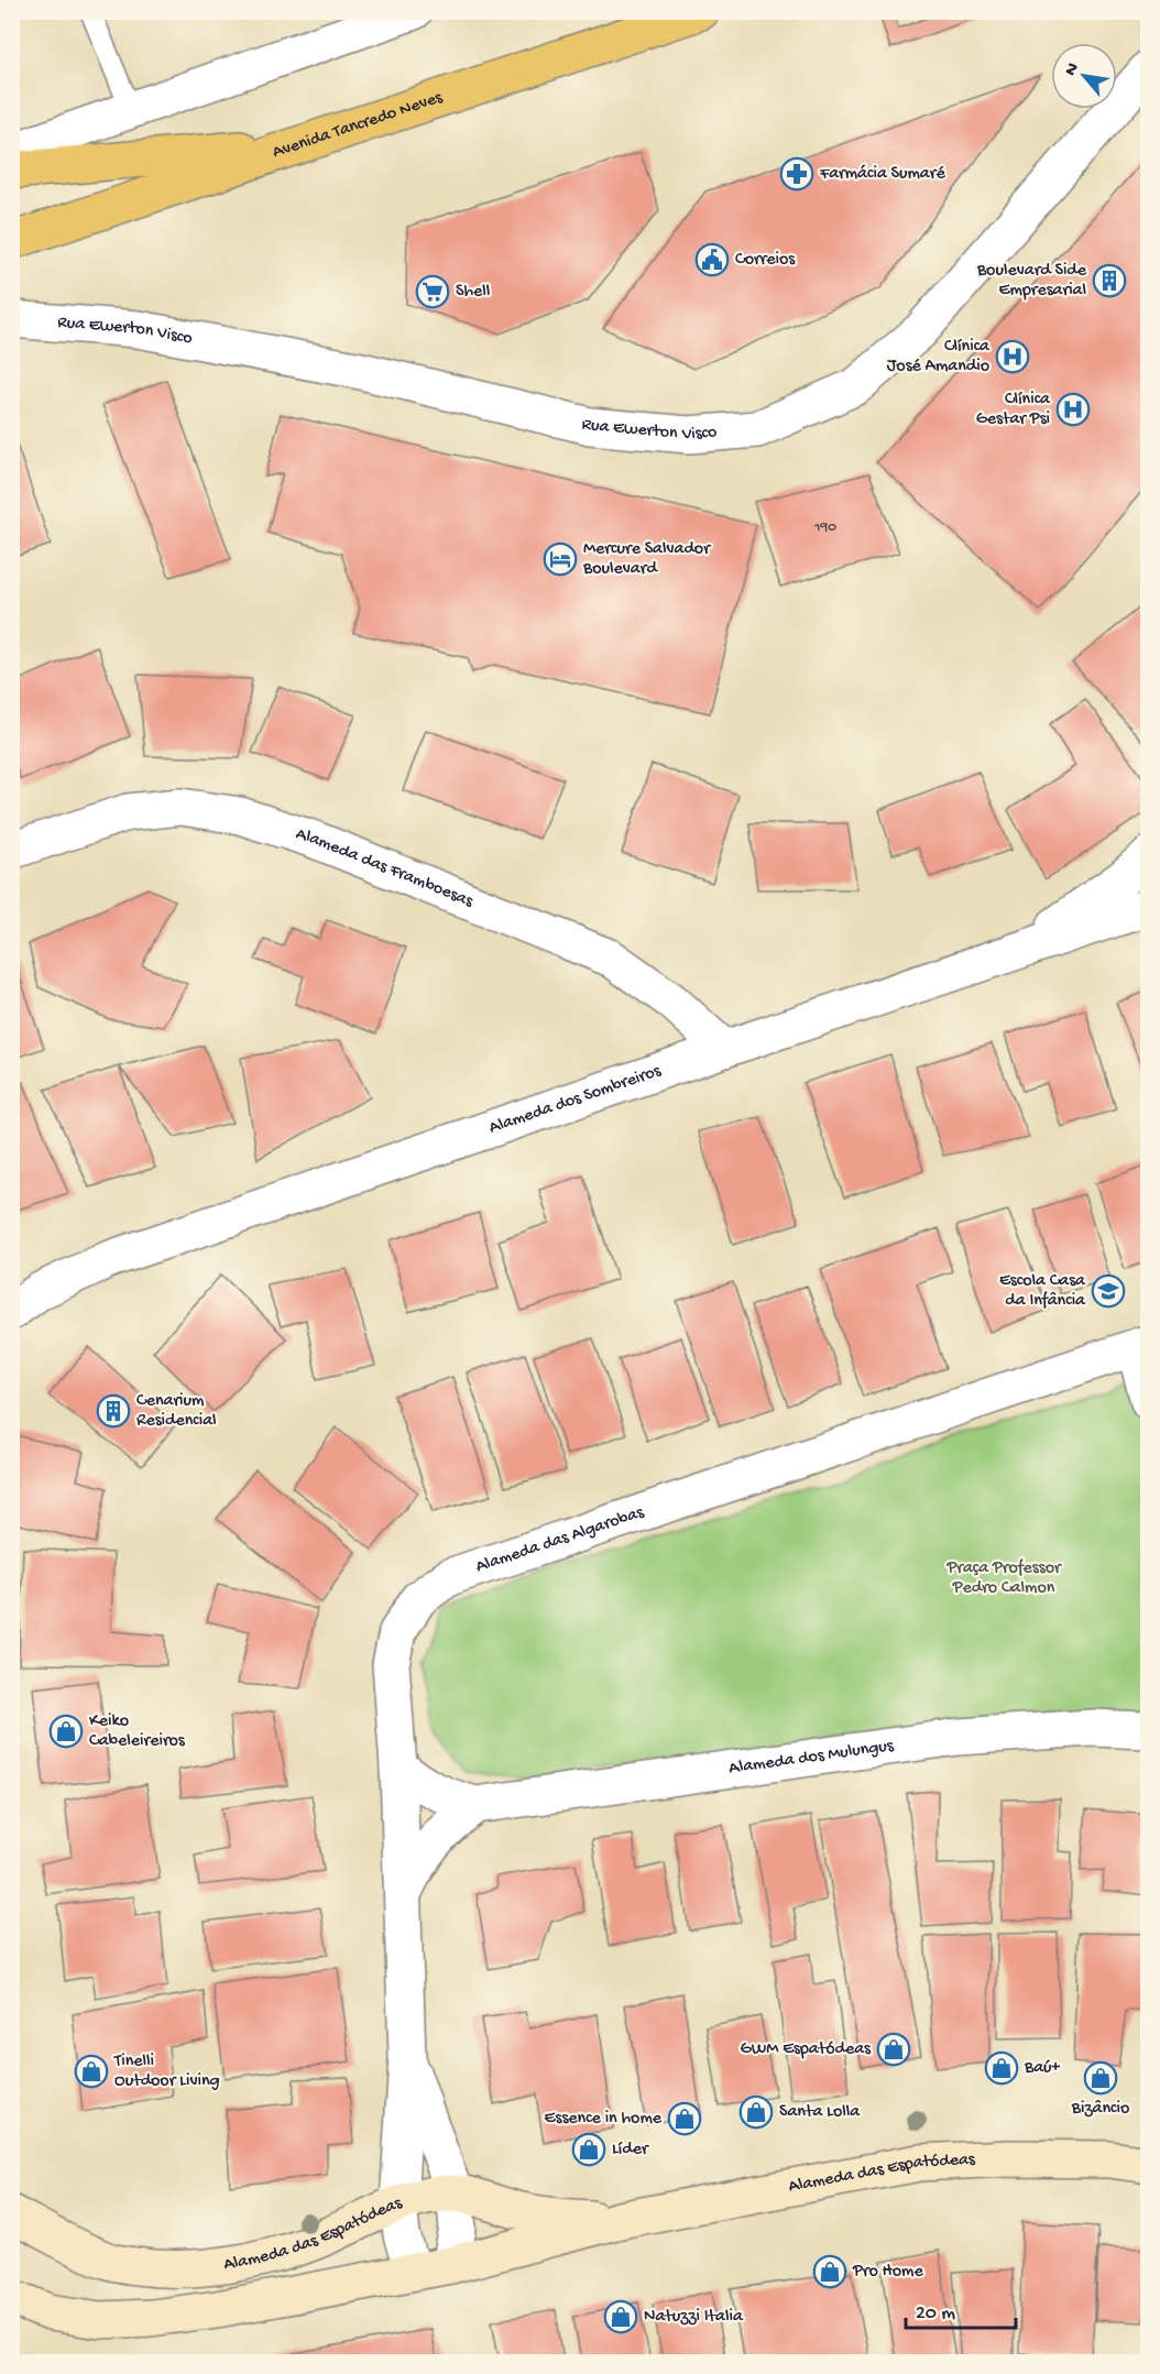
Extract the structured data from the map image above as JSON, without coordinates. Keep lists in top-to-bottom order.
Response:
{
  "streets": {
    "main road": ["Avenida Tancredo Neves", "Alameda das Espatódeas"],
    "street": [
      "Rua Ewerton Visco",
      "Alameda das Framboesas",
      "Alameda dos Sombreiros",
      "Alameda das Algarobas",
      "Alameda dos Mulungus"
    ]
  },
  "crossings": [
    ["Alameda das Framboesas", "Alameda dos Sombreiros"],
    ["Alameda das Algarobas", "Alameda dos Mulungus"],
    ["Alameda das Algarobas", "Alameda das Espatódeas"]
  ],
  "parks": ["Praça Professor Pedro Calmon"],
  "places": {
    "pharmacy": ["Farmácia Sumaré"],
    "public building": ["Correios"],
    "building": ["Boulevard Side Empresarial", "Cenarium Residencial"],
    "supermarket": ["Shell"],
    "hospital": ["Clínica José Amandio", "Clínica Gestar Psi"],
    "hotel": ["Mercure Salvador Boulevard"],
    "school or university": ["Escola Casa da Infância"],
    "shop": [
      "Keiko Cabeleireiros",
      "GWM Espatódeas",
      "Baú+",
      "Tinelli Outdoor Living",
      "Bizâncio",
      "Santa Lolla",
      "Essence in home",
      "Líder",
      "Pro Home",
      "Natuzzi Italia"
    ]
  },
  "house_numbers": ["190"],
  "scale_bar": "20 m",
  "north": "top left"
}
